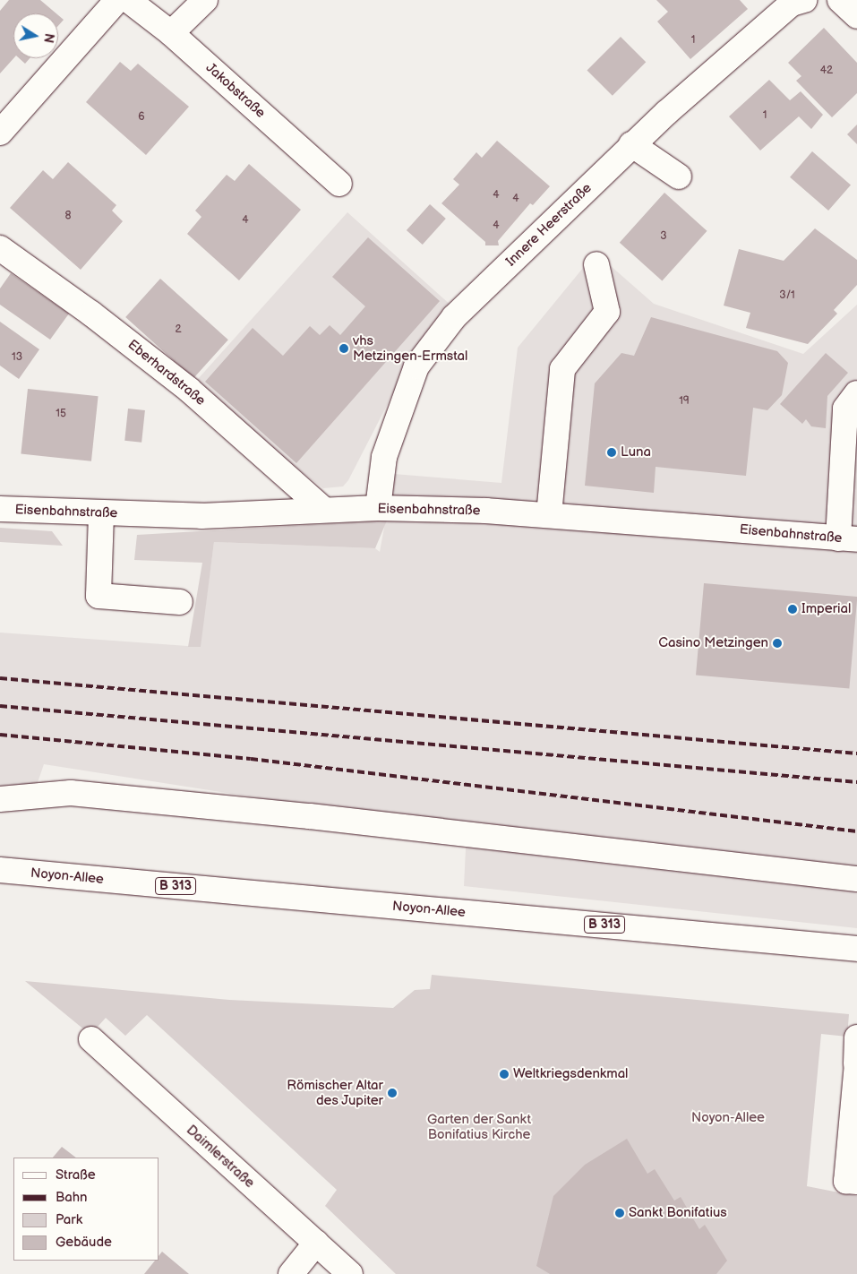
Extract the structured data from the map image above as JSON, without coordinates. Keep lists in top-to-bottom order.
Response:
{
  "streets": {
    "street": [
      "Jakobstraße",
      "Innere Heerstraße",
      "Eberhardstraße",
      "Eisenbahnstraße",
      "Noyon-Allee",
      "B 313",
      "Daimlerstraße"
    ]
  },
  "crossings": [
    ["Innere Heerstraße", "Eisenbahnstraße"],
    ["Eberhardstraße", "Eisenbahnstraße"]
  ],
  "parks": ["Noyon-Allee", "Garten der Sankt Bonifatius Kirche"],
  "places": [
    "vhs Metzingen-Ermstal",
    "Luna",
    "Imperial",
    "Casino Metzingen",
    "Weltkriegsdenkmal",
    "Römischer Altar des Jupiter",
    "Sankt Bonifatius"
  ],
  "house_numbers": [
    "1",
    "42",
    "1",
    "6",
    "4",
    "4",
    "8",
    "4",
    "4",
    "3",
    "3/1",
    "2",
    "13",
    "19",
    "15"
  ],
  "legend": [
    "Straße",
    "Bahn",
    "Park",
    "Gebäude"
  ],
  "north": "right"
}
